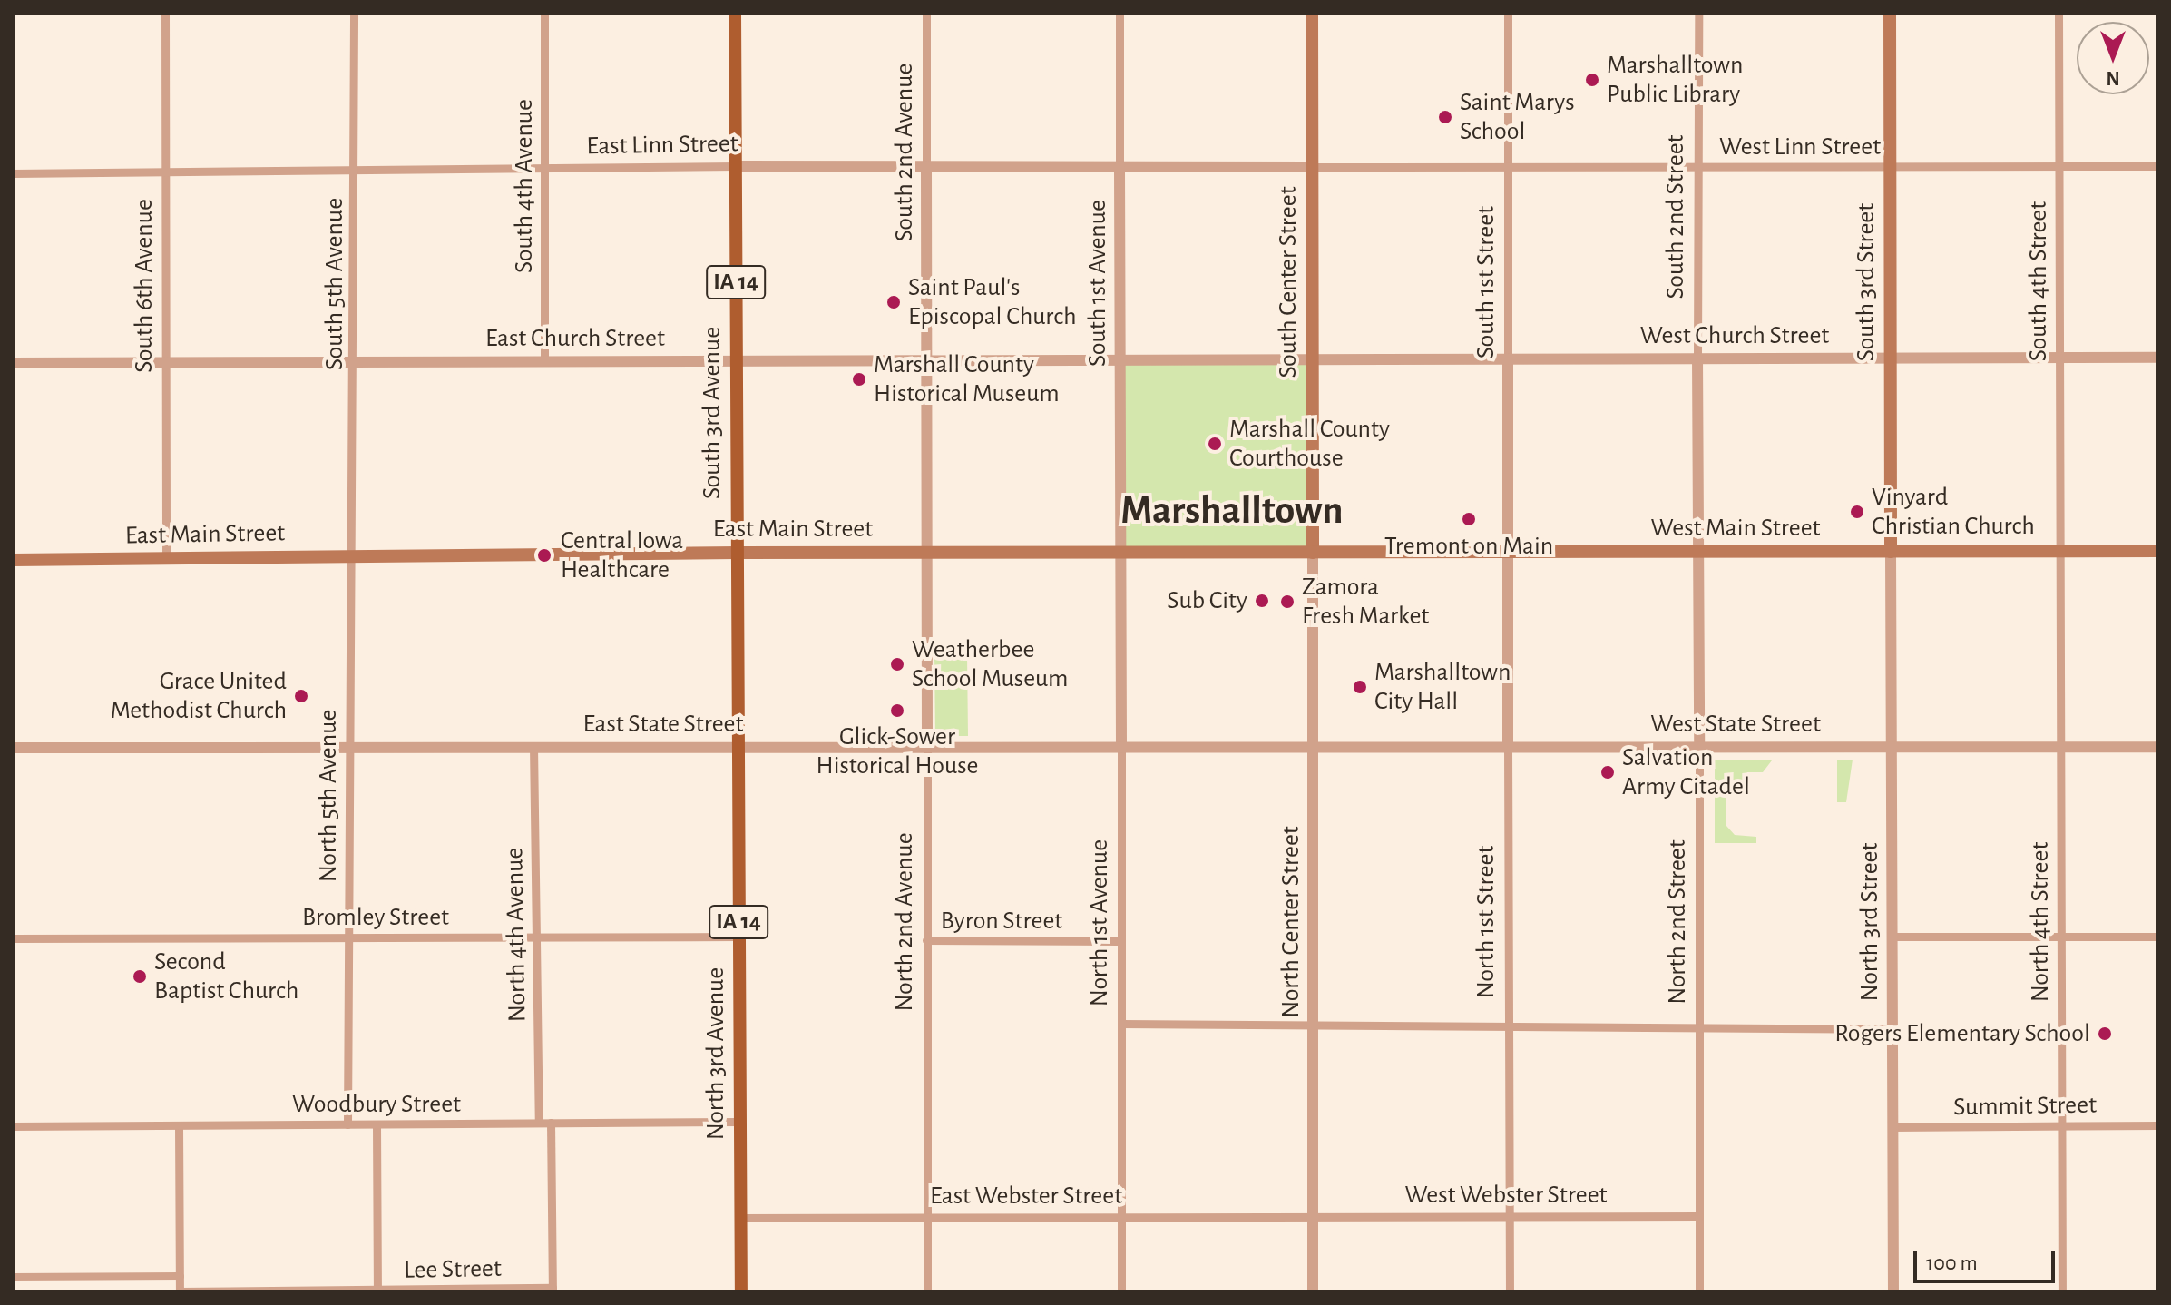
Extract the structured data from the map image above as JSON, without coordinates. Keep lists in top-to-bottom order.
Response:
{
  "streets": {
    "main road": [
      "IA 14",
      "South Center Street",
      "South 3rd Street",
      "South 3rd Avenue",
      "West Main Street",
      "East Main Street",
      "North 3rd Avenue"
    ],
    "street": [
      "East Linn Street",
      "West Linn Street",
      "South 2nd Avenue",
      "South 4th Avenue",
      "South 2nd Street",
      "South 4th Street",
      "South 1st Street",
      "South 1st Avenue",
      "South 5th Avenue",
      "South 6th Avenue",
      "West Church Street",
      "East Church Street",
      "East State Street",
      "West State Street",
      "North 5th Avenue",
      "Bromley Street",
      "Byron Street",
      "North 2nd Avenue",
      "North Center Street",
      "North 1st Street",
      "North 2nd Street",
      "North 3rd Street",
      "North 4th Street",
      "North 1st Avenue",
      "North 4th Avenue",
      "Woodbury Street",
      "Summit Street",
      "West Webster Street",
      "East Webster Street",
      "Lee Street"
    ]
  },
  "crossings": [
    ["East Linn Street", "West Linn Street"],
    ["East Linn Street", "South 2nd Avenue"],
    ["East Linn Street", "South 4th Avenue"],
    ["East Linn Street", "South Center Street"],
    ["East Linn Street", "South 1st Avenue"],
    ["East Linn Street", "South 5th Avenue"],
    ["East Linn Street", "South 6th Avenue"],
    ["East Linn Street", "South 3rd Avenue"],
    ["West Linn Street", "South 2nd Street"],
    ["West Linn Street", "South 4th Street"],
    ["West Linn Street", "South Center Street"],
    ["West Linn Street", "South 1st Street"],
    ["West Linn Street", "South 3rd Street"],
    ["South 2nd Avenue", "East Church Street"],
    ["South 2nd Avenue", "East Main Street"],
    ["South 2nd Avenue", "North 2nd Avenue"],
    ["South 4th Avenue", "East Church Street"],
    ["South 2nd Street", "West Church Street"],
    ["South 2nd Street", "West Main Street"],
    ["South 2nd Street", "North 2nd Street"],
    ["South 4th Street", "West Church Street"],
    ["South 4th Street", "West Main Street"],
    ["South 4th Street", "North 4th Street"],
    ["South Center Street", "West Church Street"],
    ["South Center Street", "East Church Street"],
    ["South Center Street", "West Main Street"],
    ["South Center Street", "East Main Street"],
    ["South Center Street", "North Center Street"],
    ["South 1st Street", "West Church Street"],
    ["South 1st Street", "West Main Street"],
    ["South 1st Street", "North 1st Street"],
    ["South 3rd Street", "West Church Street"],
    ["South 3rd Street", "West Main Street"],
    ["South 3rd Street", "North 3rd Street"],
    ["South 1st Avenue", "East Church Street"],
    ["South 1st Avenue", "East Main Street"],
    ["South 1st Avenue", "North 1st Avenue"],
    ["South 5th Avenue", "East Church Street"],
    ["South 5th Avenue", "East Main Street"],
    ["South 5th Avenue", "North 5th Avenue"],
    ["South 6th Avenue", "East Church Street"],
    ["South 6th Avenue", "East Main Street"],
    ["West Church Street", "East Church Street"],
    ["East Church Street", "South 3rd Avenue"],
    ["South 3rd Avenue", "East Main Street"],
    ["South 3rd Avenue", "North 3rd Avenue"],
    ["West Main Street", "East Main Street"],
    ["West Main Street", "North Center Street"],
    ["West Main Street", "North 1st Street"],
    ["West Main Street", "North 2nd Street"],
    ["West Main Street", "North 3rd Street"],
    ["West Main Street", "North 4th Street"],
    ["East Main Street", "North 5th Avenue"],
    ["East Main Street", "North 2nd Avenue"],
    ["East Main Street", "North Center Street"],
    ["East Main Street", "North 1st Avenue"],
    ["East Main Street", "North 3rd Avenue"],
    ["East State Street", "West State Street"],
    ["East State Street", "North 5th Avenue"],
    ["East State Street", "North 2nd Avenue"],
    ["East State Street", "North Center Street"],
    ["East State Street", "North 1st Avenue"],
    ["East State Street", "North 4th Avenue"],
    ["East State Street", "North 3rd Avenue"],
    ["West State Street", "North Center Street"],
    ["West State Street", "North 1st Street"],
    ["West State Street", "North 2nd Street"],
    ["West State Street", "North 3rd Street"],
    ["West State Street", "North 4th Street"],
    ["North 5th Avenue", "Bromley Street"],
    ["North 5th Avenue", "Woodbury Street"],
    ["Bromley Street", "North 4th Avenue"],
    ["Bromley Street", "North 3rd Avenue"],
    ["Byron Street", "North 2nd Avenue"],
    ["Byron Street", "North 1st Avenue"],
    ["North 2nd Avenue", "East Webster Street"],
    ["North Center Street", "West Webster Street"],
    ["North Center Street", "East Webster Street"],
    ["North 1st Street", "West Webster Street"],
    ["North 2nd Street", "West Webster Street"],
    ["North 3rd Street", "Summit Street"],
    ["North 4th Street", "Summit Street"],
    ["North 1st Avenue", "East Webster Street"],
    ["North 4th Avenue", "Woodbury Street"],
    ["North 3rd Avenue", "Woodbury Street"],
    ["North 3rd Avenue", "East Webster Street"],
    ["West Webster Street", "East Webster Street"]
  ],
  "districts": ["Marshalltown"],
  "places": [
    "Marshalltown Public Library",
    "Saint Marys School",
    "Saint Paul's Episcopal Church",
    "Marshall County Historical Museum",
    "Marshall County Courthouse",
    "Vinyard Christian Church",
    "Tremont on Main",
    "Central Iowa Healthcare",
    "Sub City",
    "Zamora Fresh Market",
    "Weatherbee School Museum",
    "Marshalltown City Hall",
    "Grace United Methodist Church",
    "Glick-Sower Historical House",
    "Salvation Army Citadel",
    "Second Baptist Church",
    "Rogers Elementary School"
  ],
  "scale_bar": "100 m",
  "north": "bottom"
}
